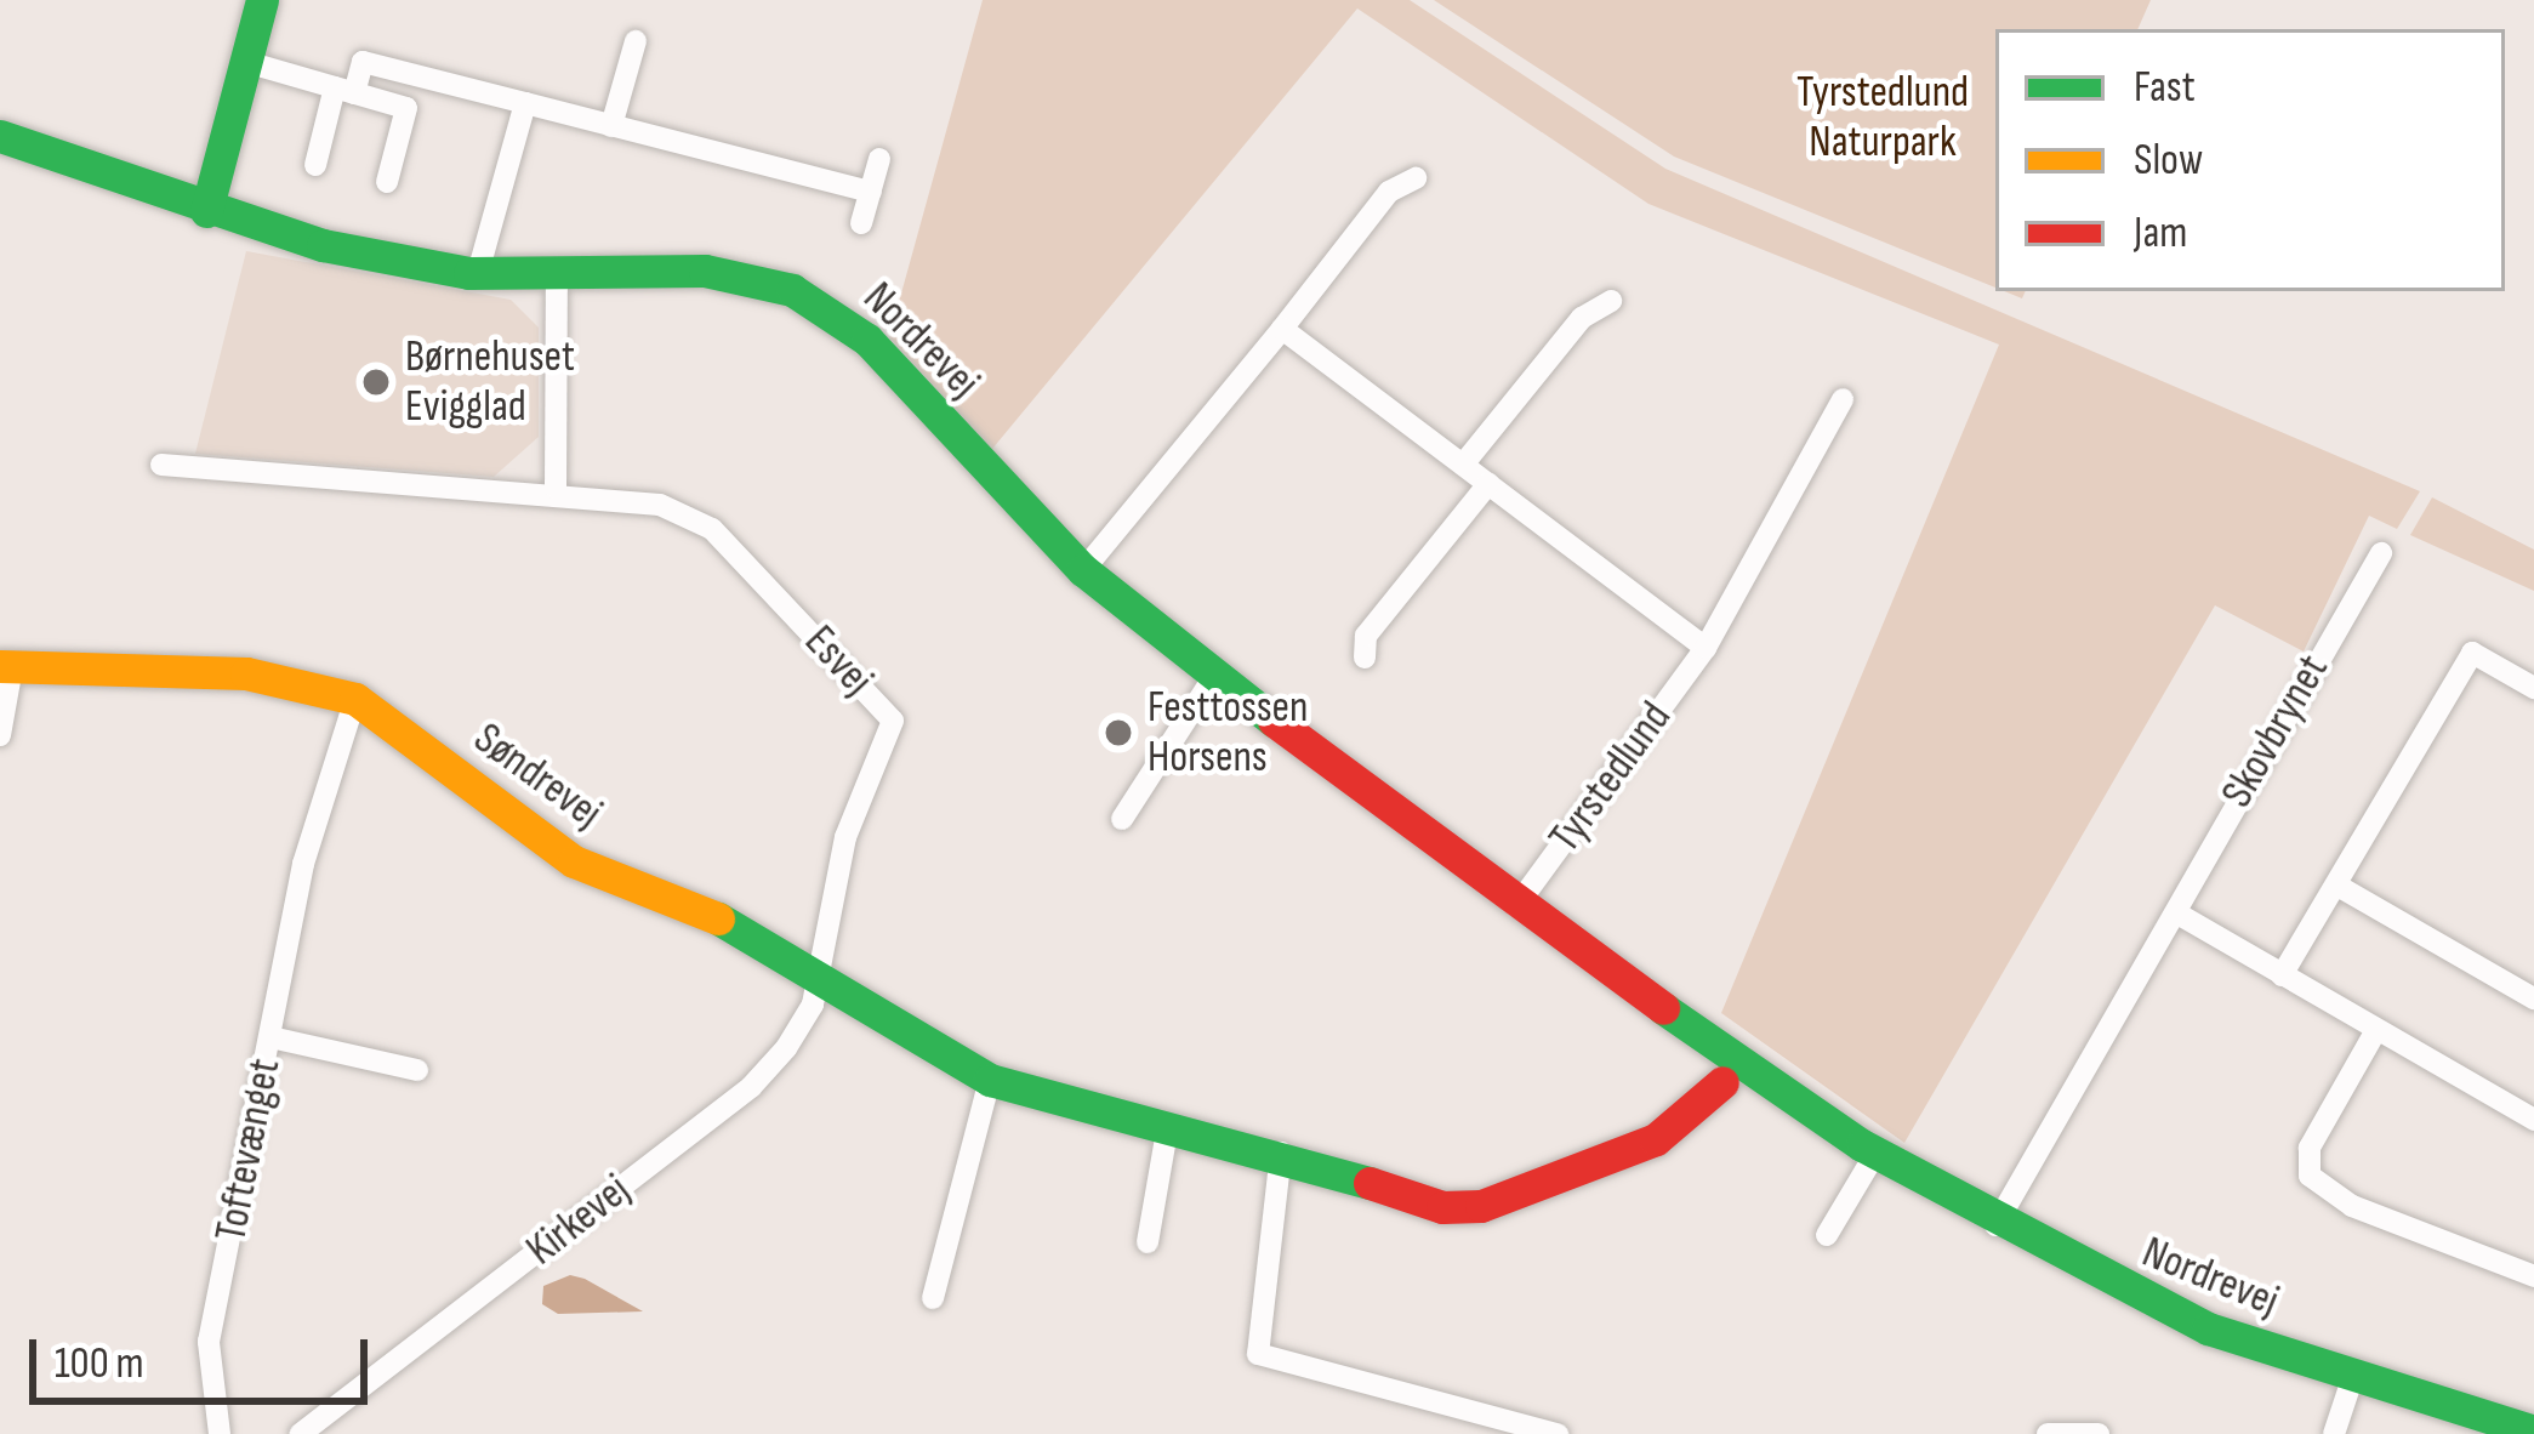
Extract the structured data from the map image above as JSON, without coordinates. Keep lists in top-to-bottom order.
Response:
{
  "streets": {
    "street": [
      "Nordrevej",
      "Esvej",
      "Skovbrynet",
      "Søndrevej",
      "Tyrstedlund",
      "Toftevænget",
      "Kirkevej"
    ]
  },
  "crossings": [
    ["Nordrevej", "Skovbrynet"],
    ["Nordrevej", "Tyrstedlund"],
    ["Esvej", "Søndrevej"],
    ["Esvej", "Kirkevej"],
    ["Søndrevej", "Toftevænget"],
    ["Søndrevej", "Kirkevej"]
  ],
  "parks": ["Tyrstedlund Naturpark"],
  "places": ["Børnehuset Evigglad", "Festtossen Horsens"],
  "legend": ["Fast", "Slow", "Jam"],
  "scale_bar": "100 m"
}
